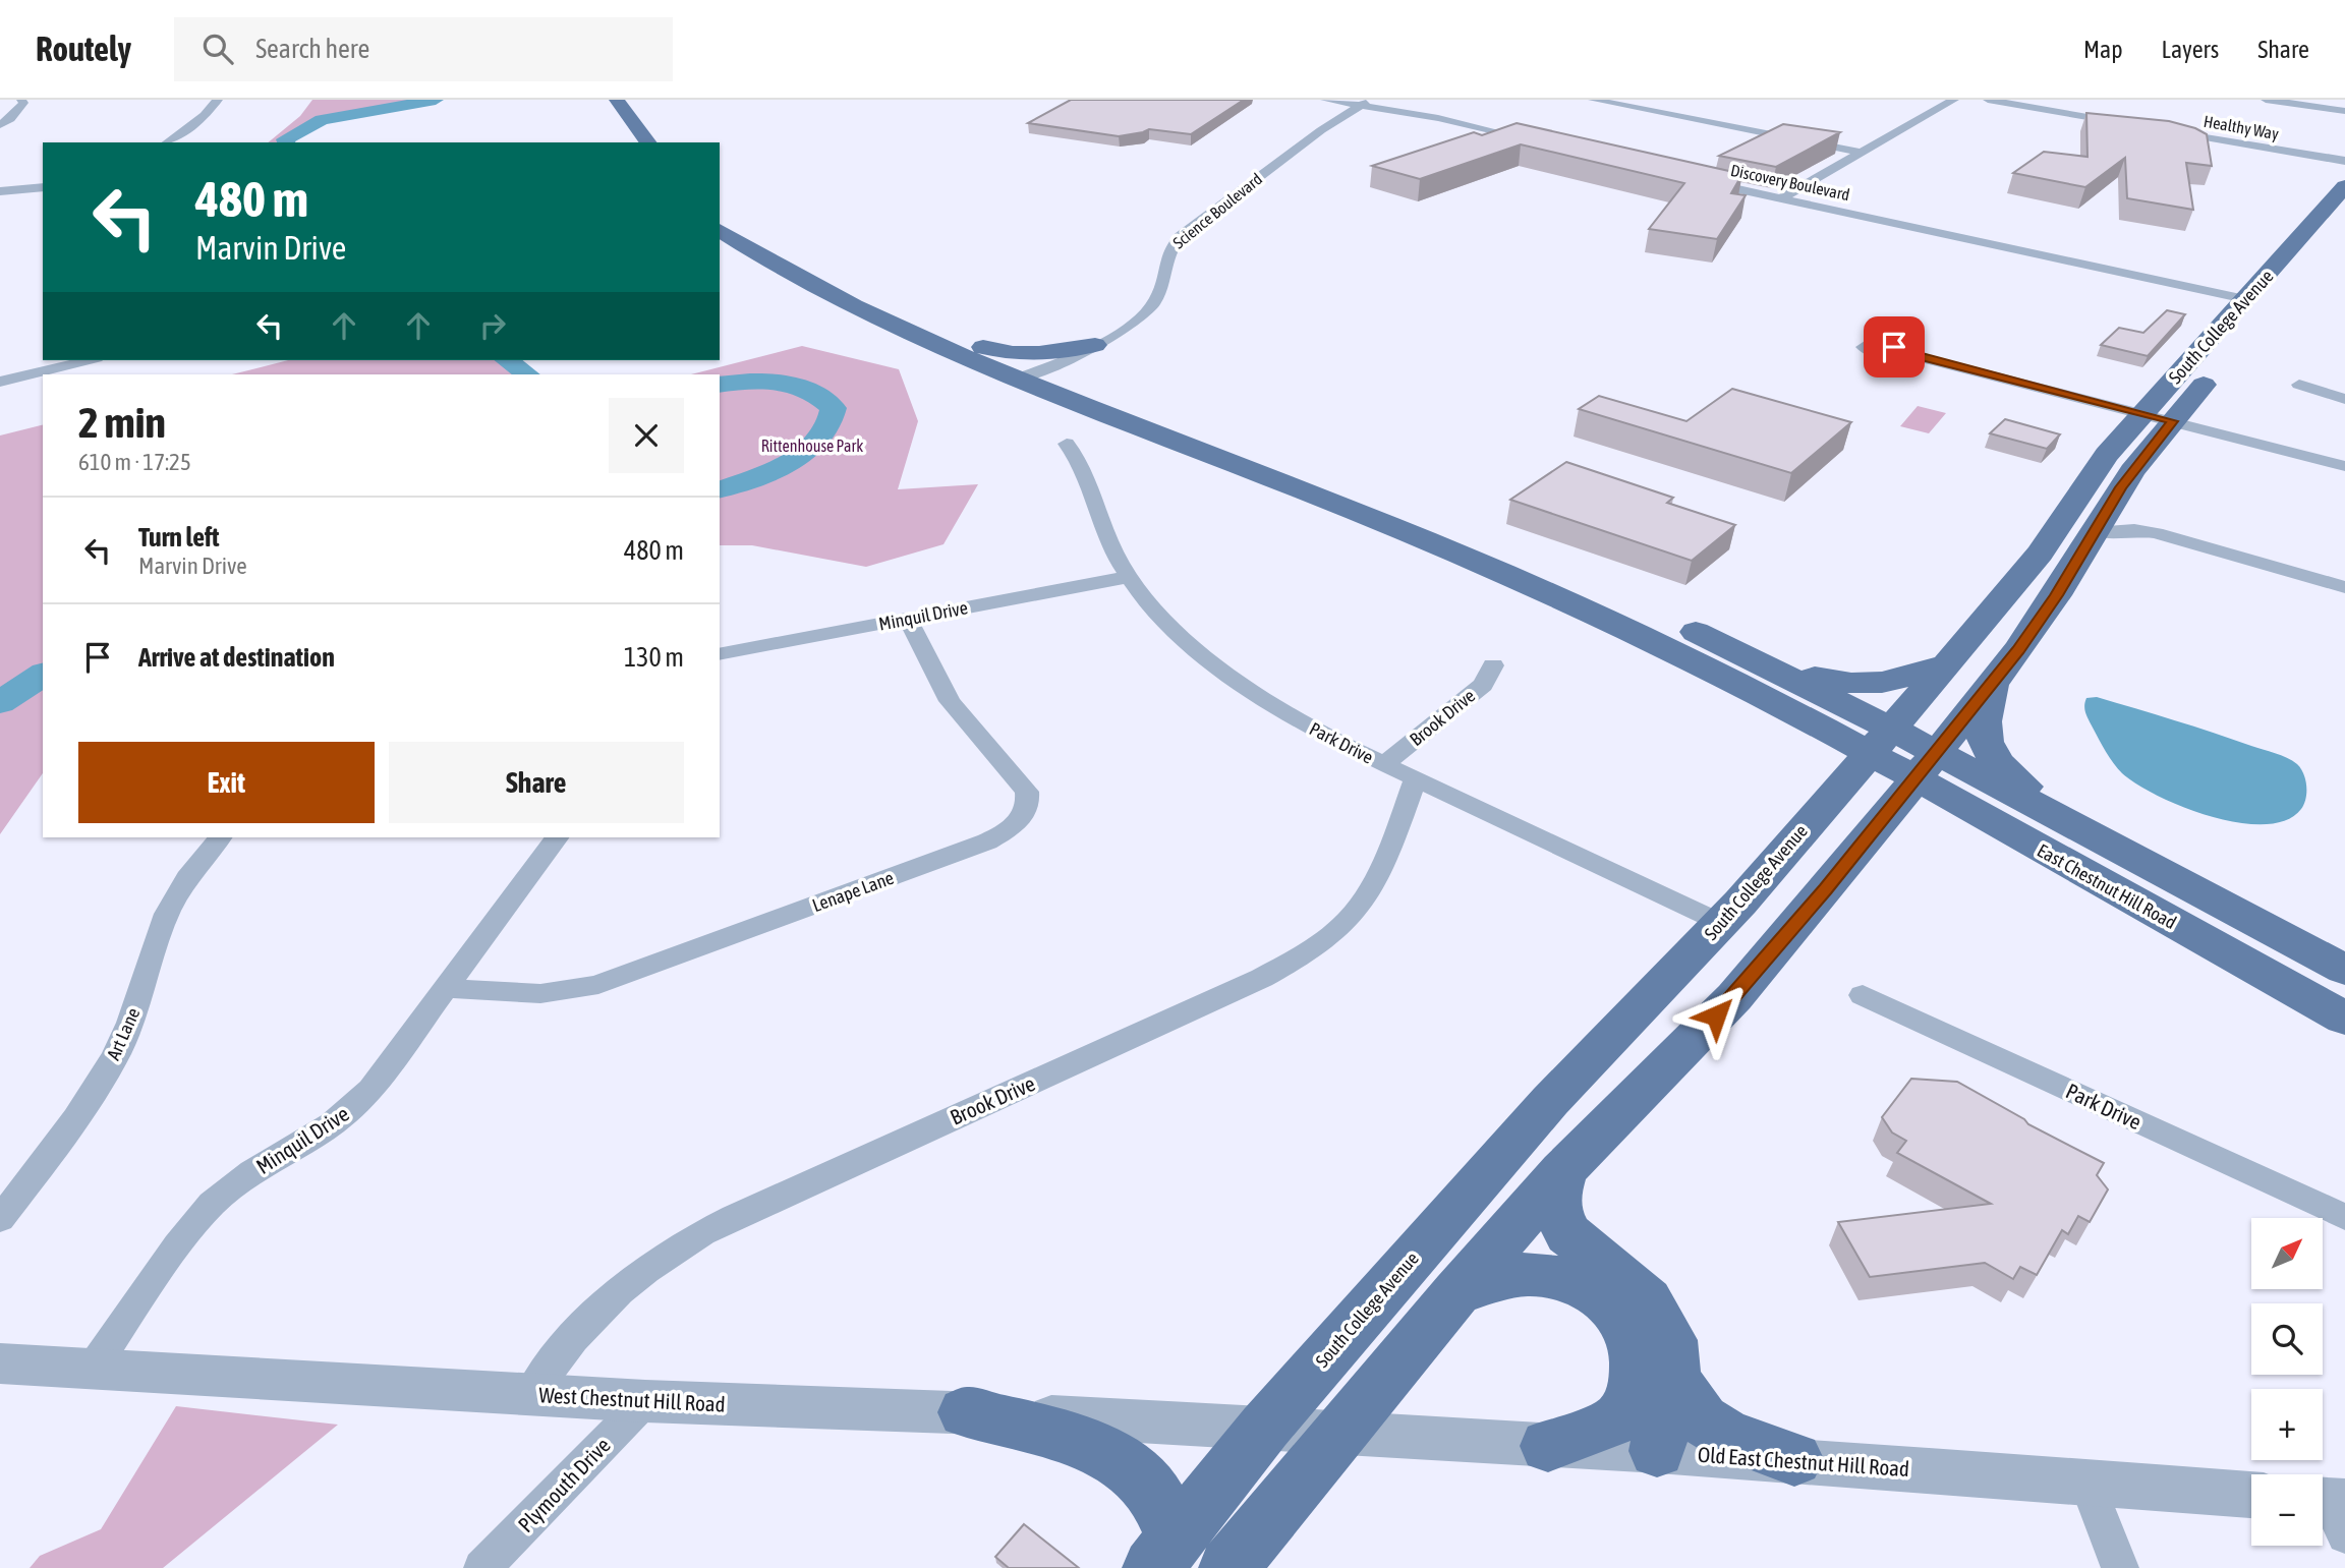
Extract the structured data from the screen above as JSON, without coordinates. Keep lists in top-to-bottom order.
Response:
{
  "streets": {
    "main road": ["South College Avenue", "East Chestnut Hill Road"],
    "street": [
      "Healthy Way",
      "Discovery Boulevard",
      "Science Boulevard",
      "Minquil Drive",
      "Brook Drive",
      "Park Drive",
      "Lenape Lane",
      "Art Lane",
      "West Chestnut Hill Road",
      "Old East Chestnut Hill Road",
      "Plymouth Drive"
    ]
  },
  "crossings": [
    ["Discovery Boulevard", "South College Avenue"],
    ["South College Avenue", "Park Drive"],
    ["South College Avenue", "East Chestnut Hill Road"],
    ["South College Avenue", "West Chestnut Hill Road"],
    ["South College Avenue", "Old East Chestnut Hill Road"],
    ["Minquil Drive", "Park Drive"],
    ["Minquil Drive", "Lenape Lane"],
    ["Minquil Drive", "West Chestnut Hill Road"],
    ["Brook Drive", "Park Drive"],
    ["Brook Drive", "West Chestnut Hill Road"],
    ["West Chestnut Hill Road", "Old East Chestnut Hill Road"],
    ["West Chestnut Hill Road", "Plymouth Drive"]
  ],
  "parks": ["Rittenhouse Park"],
  "north": "top right",
  "page": {
    "header": "Routely",
    "search": "Search here",
    "nav": ["Map", "Layers", "Share"],
    "turn": ["480 m", "Marvin Drive"],
    "heading": ["2 min", "610 m · 17:25"],
    "list": [
      {
        "name": "Turn left",
        "note": "Marvin Drive",
        "value": "480 m"
      },
      {
        "name": "Arrive at destination",
        "value": "130 m"
      }
    ],
    "buttons": ["Exit", "Share"],
    "map_buttons": ["+", "−"]
  }
}
